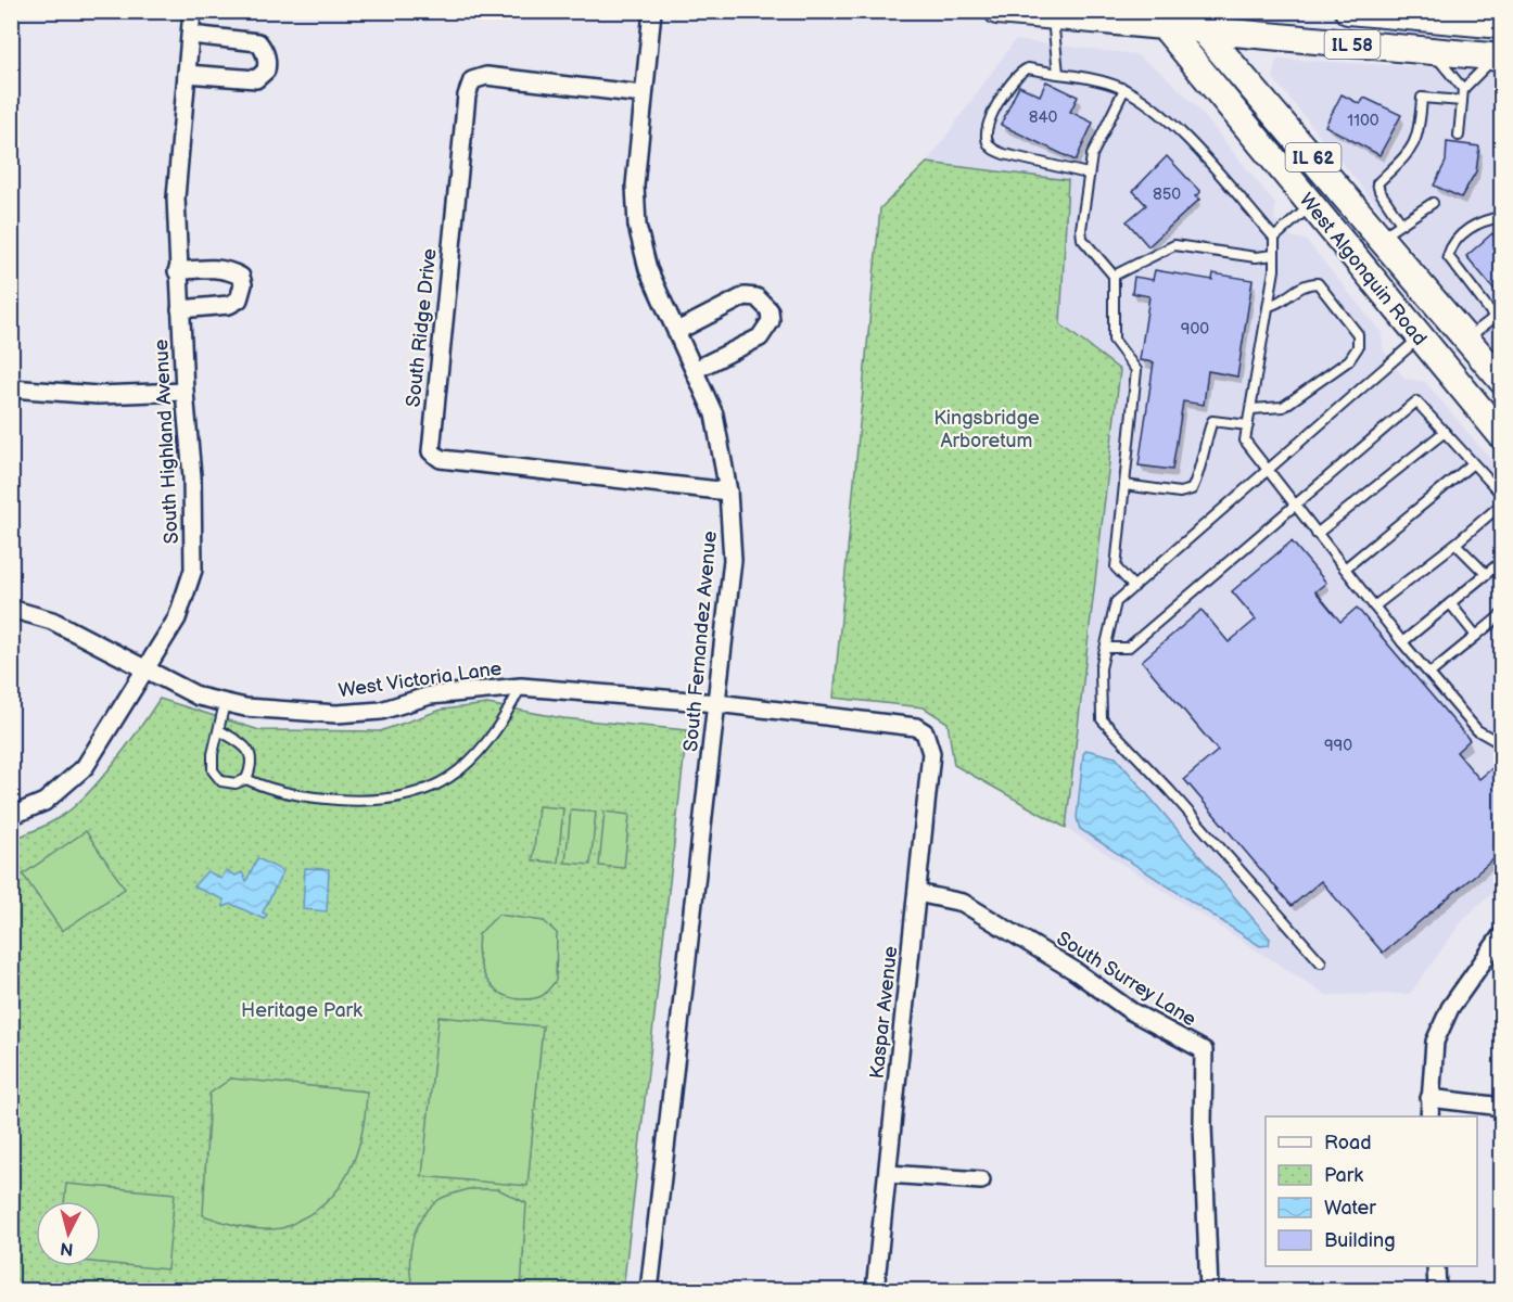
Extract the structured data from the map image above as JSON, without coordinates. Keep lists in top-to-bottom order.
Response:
{
  "streets": {
    "main road": ["IL 58", "IL 62", "West Algonquin Road"],
    "street": [
      "South Ridge Drive",
      "South Highland Avenue",
      "South Fernandez Avenue",
      "West Victoria Lane",
      "South Surrey Lane",
      "Kaspar Avenue"
    ]
  },
  "crossings": [
    ["IL 58", "West Algonquin Road"],
    ["South Ridge Drive", "South Fernandez Avenue"],
    ["South Highland Avenue", "West Victoria Lane"],
    ["South Fernandez Avenue", "West Victoria Lane"],
    ["West Victoria Lane", "Kaspar Avenue"],
    ["South Surrey Lane", "Kaspar Avenue"]
  ],
  "parks": ["Kingsbridge Arboretum", "Heritage Park"],
  "house_numbers": [
    "840",
    "1100",
    "850",
    "900",
    "990"
  ],
  "legend": [
    "Road",
    "Park",
    "Water",
    "Building"
  ],
  "north": "bottom"
}
